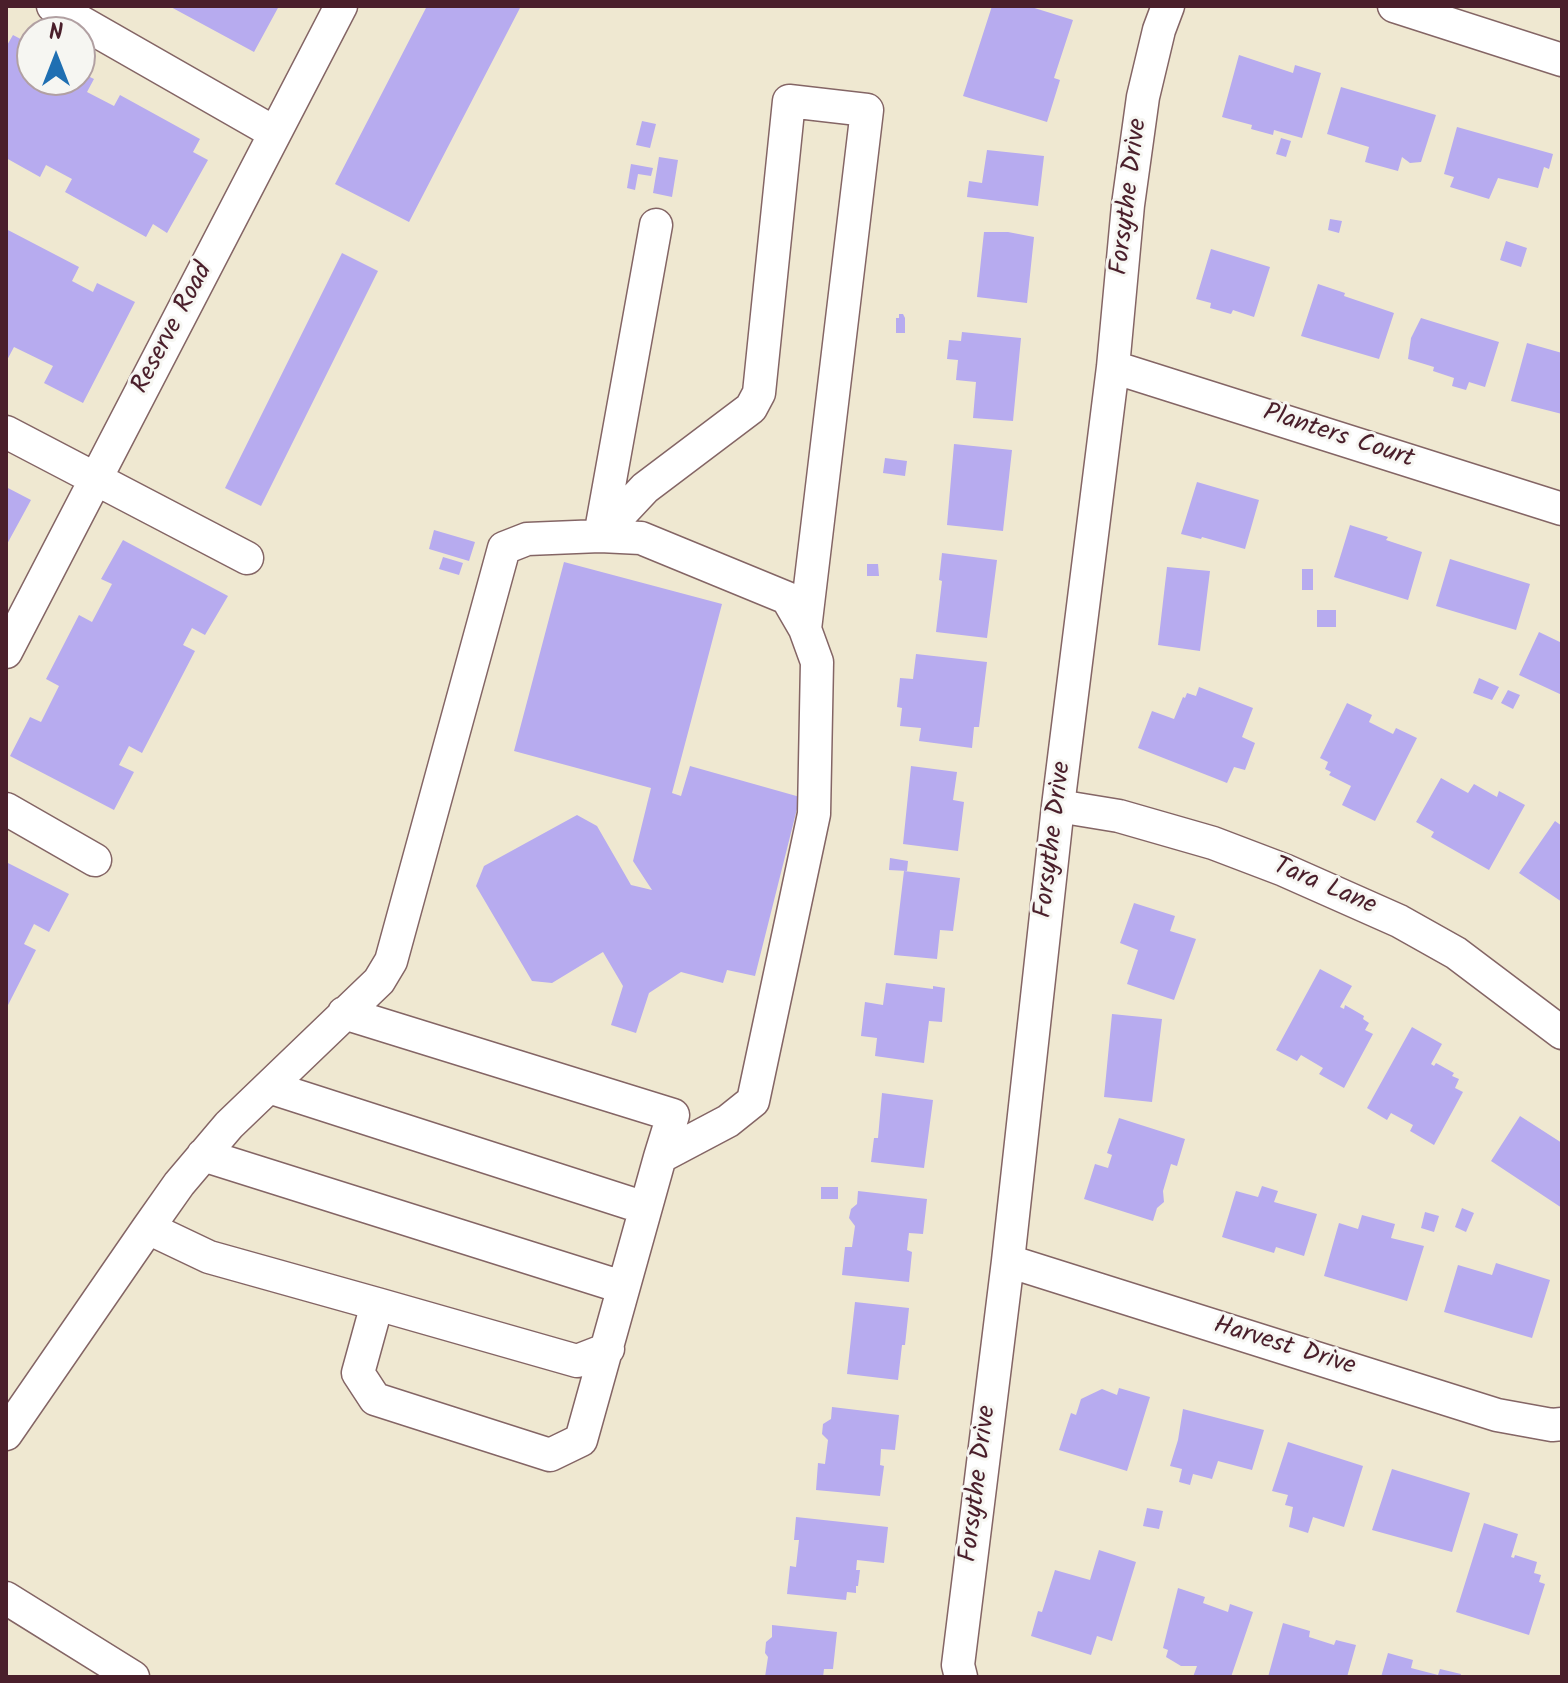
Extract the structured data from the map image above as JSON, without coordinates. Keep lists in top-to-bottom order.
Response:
{
  "streets": {
    "street": [
      "Forsythe Drive",
      "Reserve Road",
      "Planters Court",
      "Tara Lane",
      "Harvest Drive"
    ]
  },
  "crossings": [
    ["Forsythe Drive", "Planters Court"],
    ["Forsythe Drive", "Tara Lane"],
    ["Forsythe Drive", "Harvest Drive"]
  ],
  "north": "top"
}
